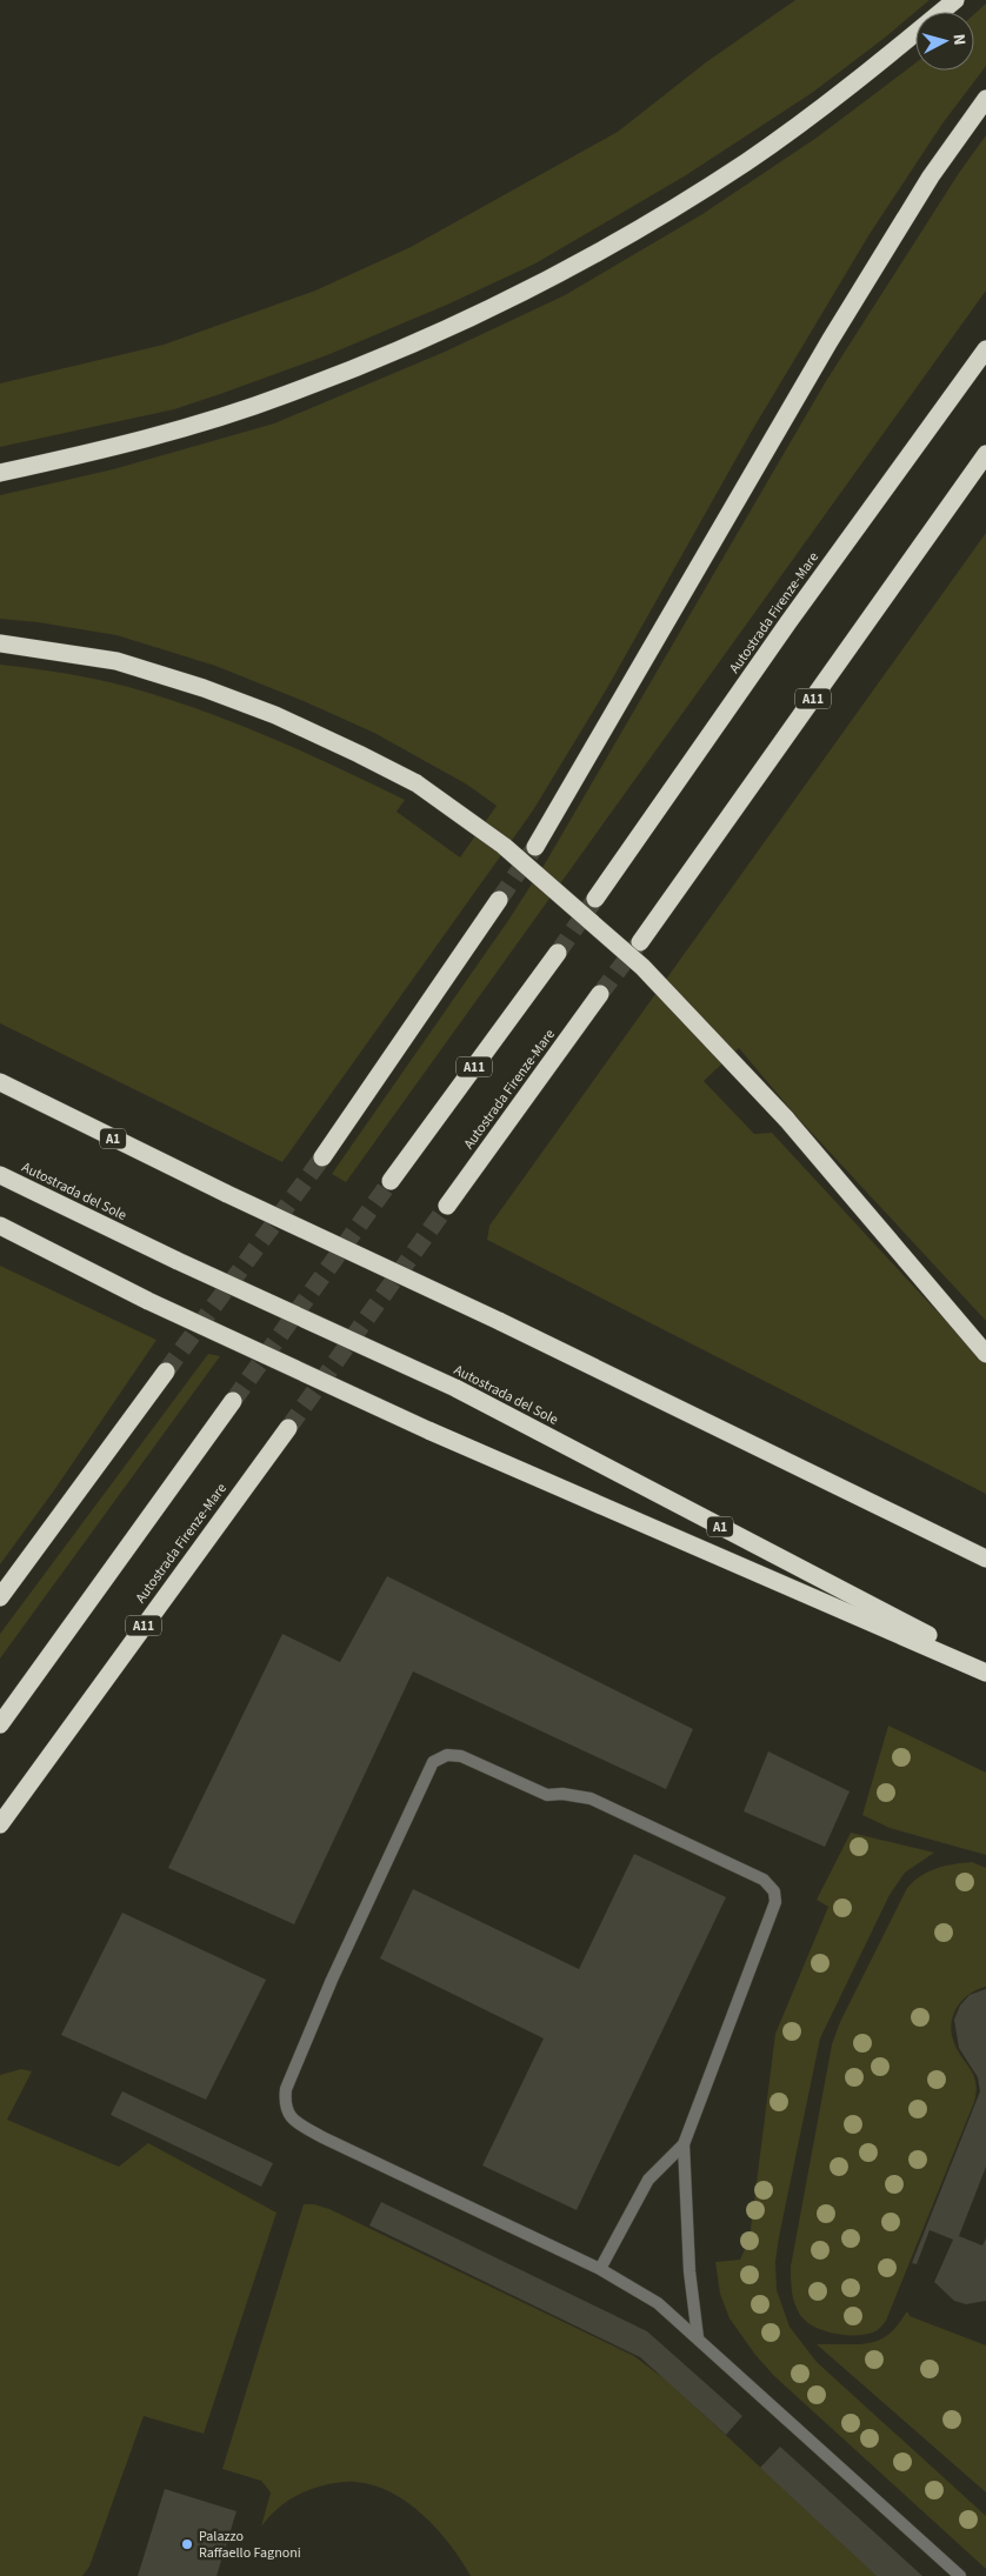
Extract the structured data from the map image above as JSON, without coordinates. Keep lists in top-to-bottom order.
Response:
{
  "streets": {
    "highway": [
      "Autostrada Firenze-Mare",
      "A11",
      "A1",
      "Autostrada del Sole"
    ]
  },
  "places": ["Palazzo Raffaello Fagnoni"],
  "north": "right"
}
